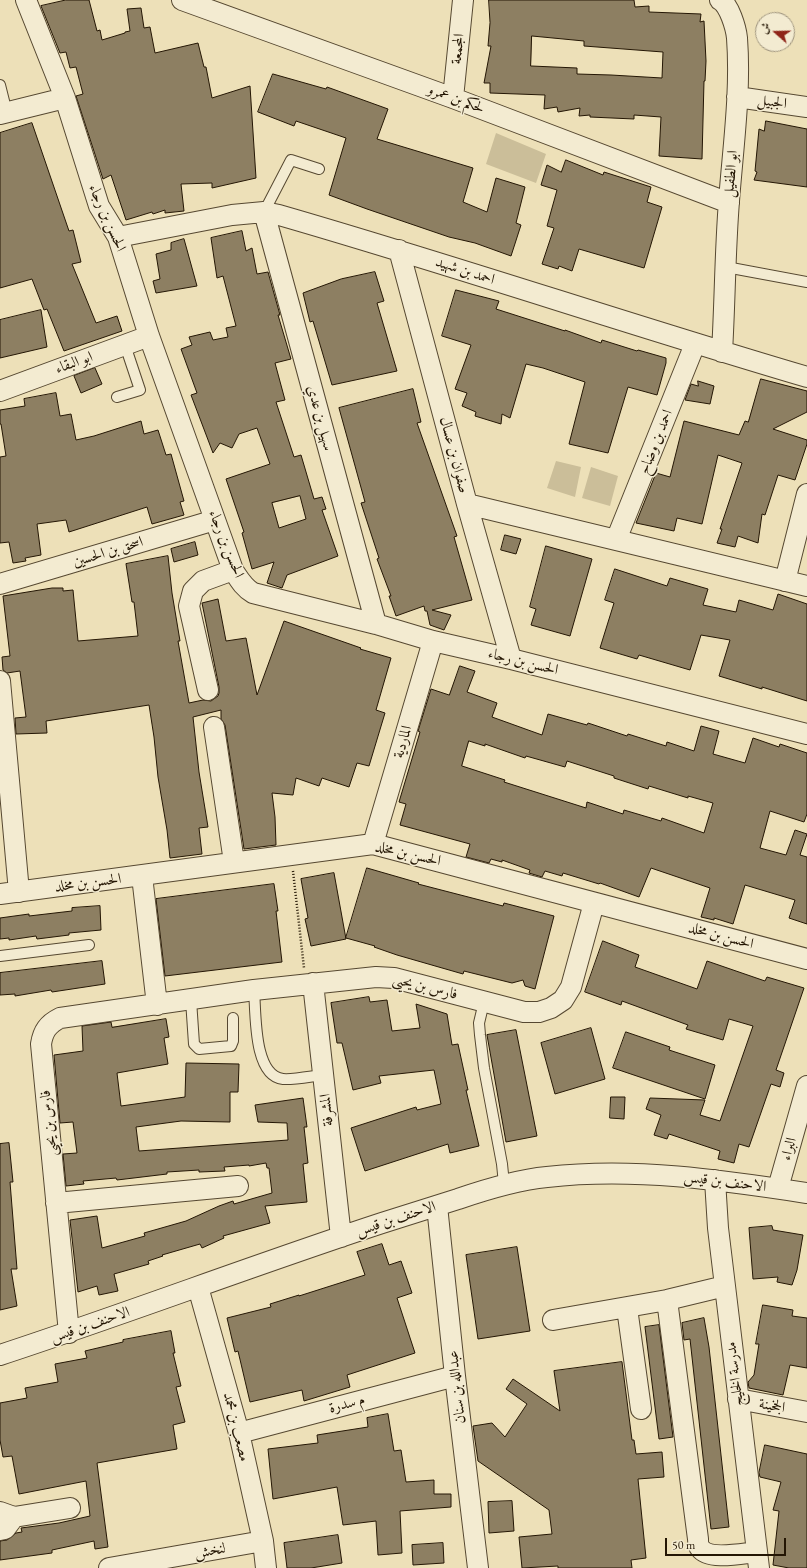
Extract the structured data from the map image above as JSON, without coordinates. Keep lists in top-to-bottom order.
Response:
{
  "streets": {
    "street": [
      "المجمعة",
      "لحكم بن عمرو",
      "الجبيل",
      "ابو الطفيل",
      "الحسن بن رجاء",
      "احمد بن شهيد",
      "ابو البقاء",
      "سهيل بن عدي",
      "احمد بن وضاح",
      "صفوان بن عسال",
      "اسحق بن الحسين",
      "الماردية",
      "الحسن بن مخلد",
      "فارس بن يحيى",
      "المشرفة",
      "البراء",
      "الاحنف بن قيس",
      "مدرسة الخليج",
      "عبدالله بن سنان",
      "م سدرة",
      "الجخينة",
      "مصعب بن محمد",
      "لنخش"
    ]
  },
  "crossings": [
    ["المجمعة", "لحكم بن عمرو"],
    ["لحكم بن عمرو", "ابو الطفيل"],
    ["الجبيل", "ابو الطفيل"],
    ["ابو الطفيل", "احمد بن شهيد"],
    ["الحسن بن رجاء", "احمد بن شهيد"],
    ["الحسن بن رجاء", "ابو البقاء"],
    ["الحسن بن رجاء", "سهيل بن عدي"],
    ["الحسن بن رجاء", "صفوان بن عسال"],
    ["الحسن بن رجاء", "اسحق بن الحسين"],
    ["الحسن بن رجاء", "الماردية"],
    ["احمد بن شهيد", "سهيل بن عدي"],
    ["احمد بن شهيد", "احمد بن وضاح"],
    ["احمد بن شهيد", "صفوان بن عسال"],
    ["الماردية", "الحسن بن مخلد"],
    ["الحسن بن مخلد", "فارس بن يحيى"],
    ["فارس بن يحيى", "المشرفة"],
    ["فارس بن يحيى", "الاحنف بن قيس"],
    ["المشرفة", "الاحنف بن قيس"],
    ["البراء", "الاحنف بن قيس"],
    ["الاحنف بن قيس", "مدرسة الخليج"],
    ["الاحنف بن قيس", "عبدالله بن سنان"],
    ["الاحنف بن قيس", "مصعب بن محمد"],
    ["مدرسة الخليج", "الجخينة"],
    ["عبدالله بن سنان", "م سدرة"],
    ["م سدرة", "مصعب بن محمد"],
    ["مصعب بن محمد", "لنخش"]
  ],
  "scale_bar": "50 m",
  "north": "left"
}
